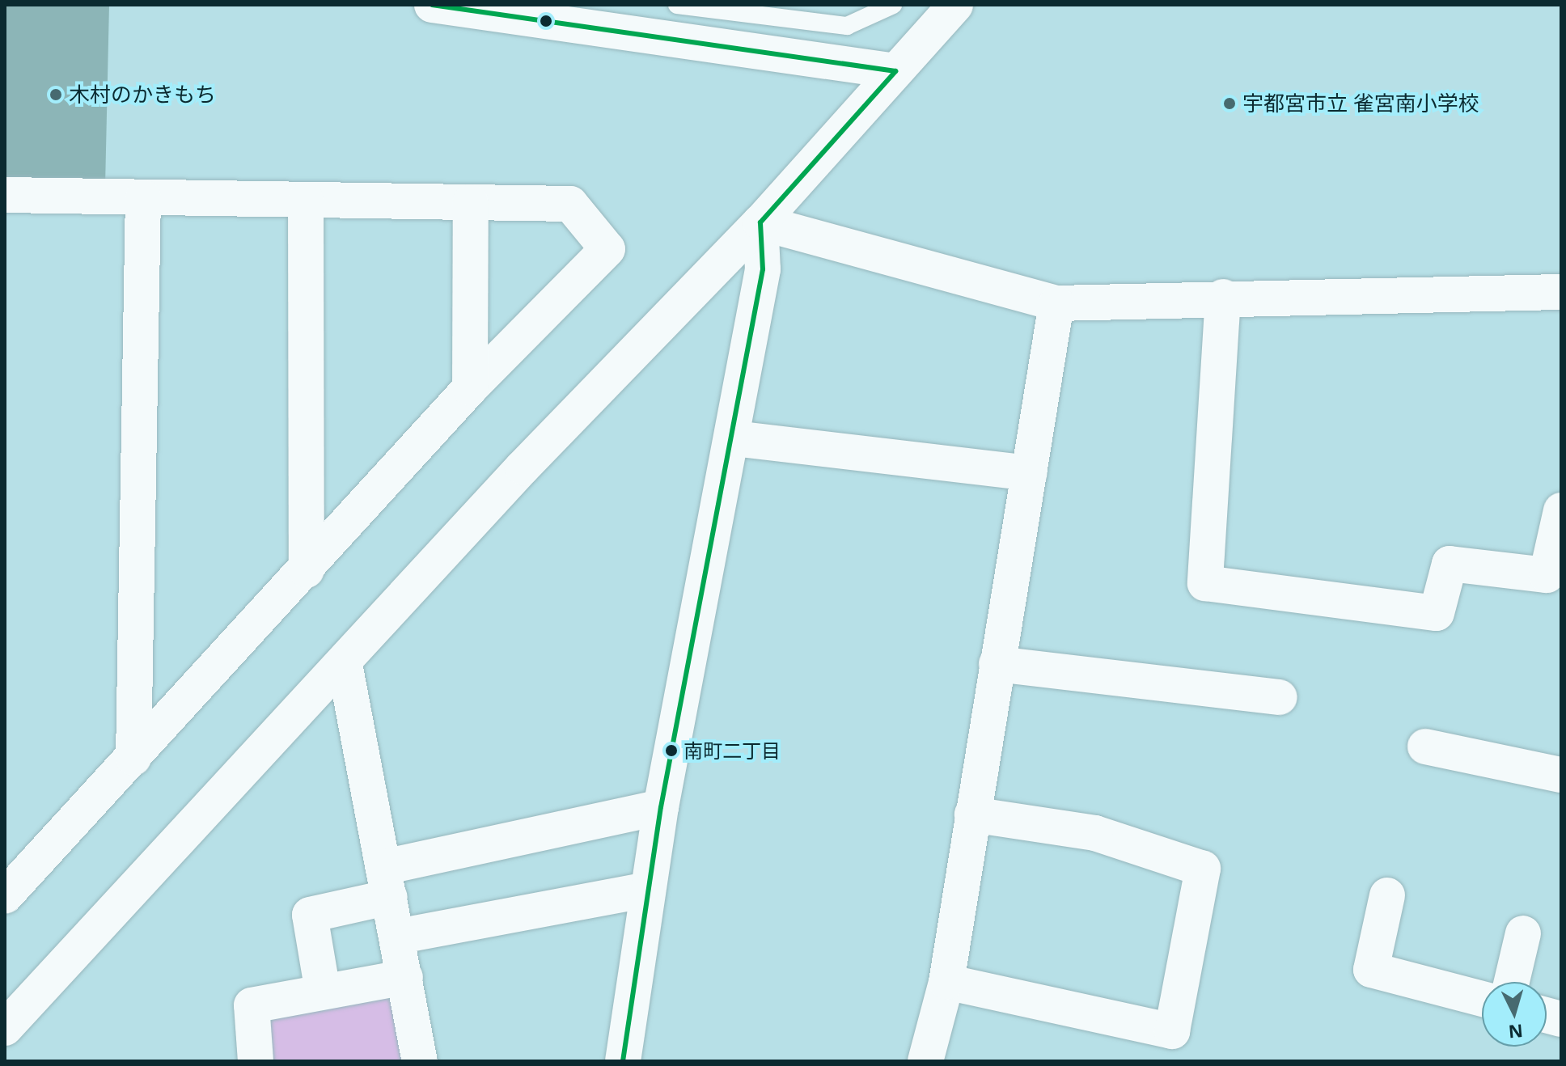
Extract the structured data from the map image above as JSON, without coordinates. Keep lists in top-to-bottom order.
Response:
{
  "places": ["木村のかきもち", "宇都宮市立 雀宮南小学校", "南町二丁目"],
  "north": "bottom"
}
